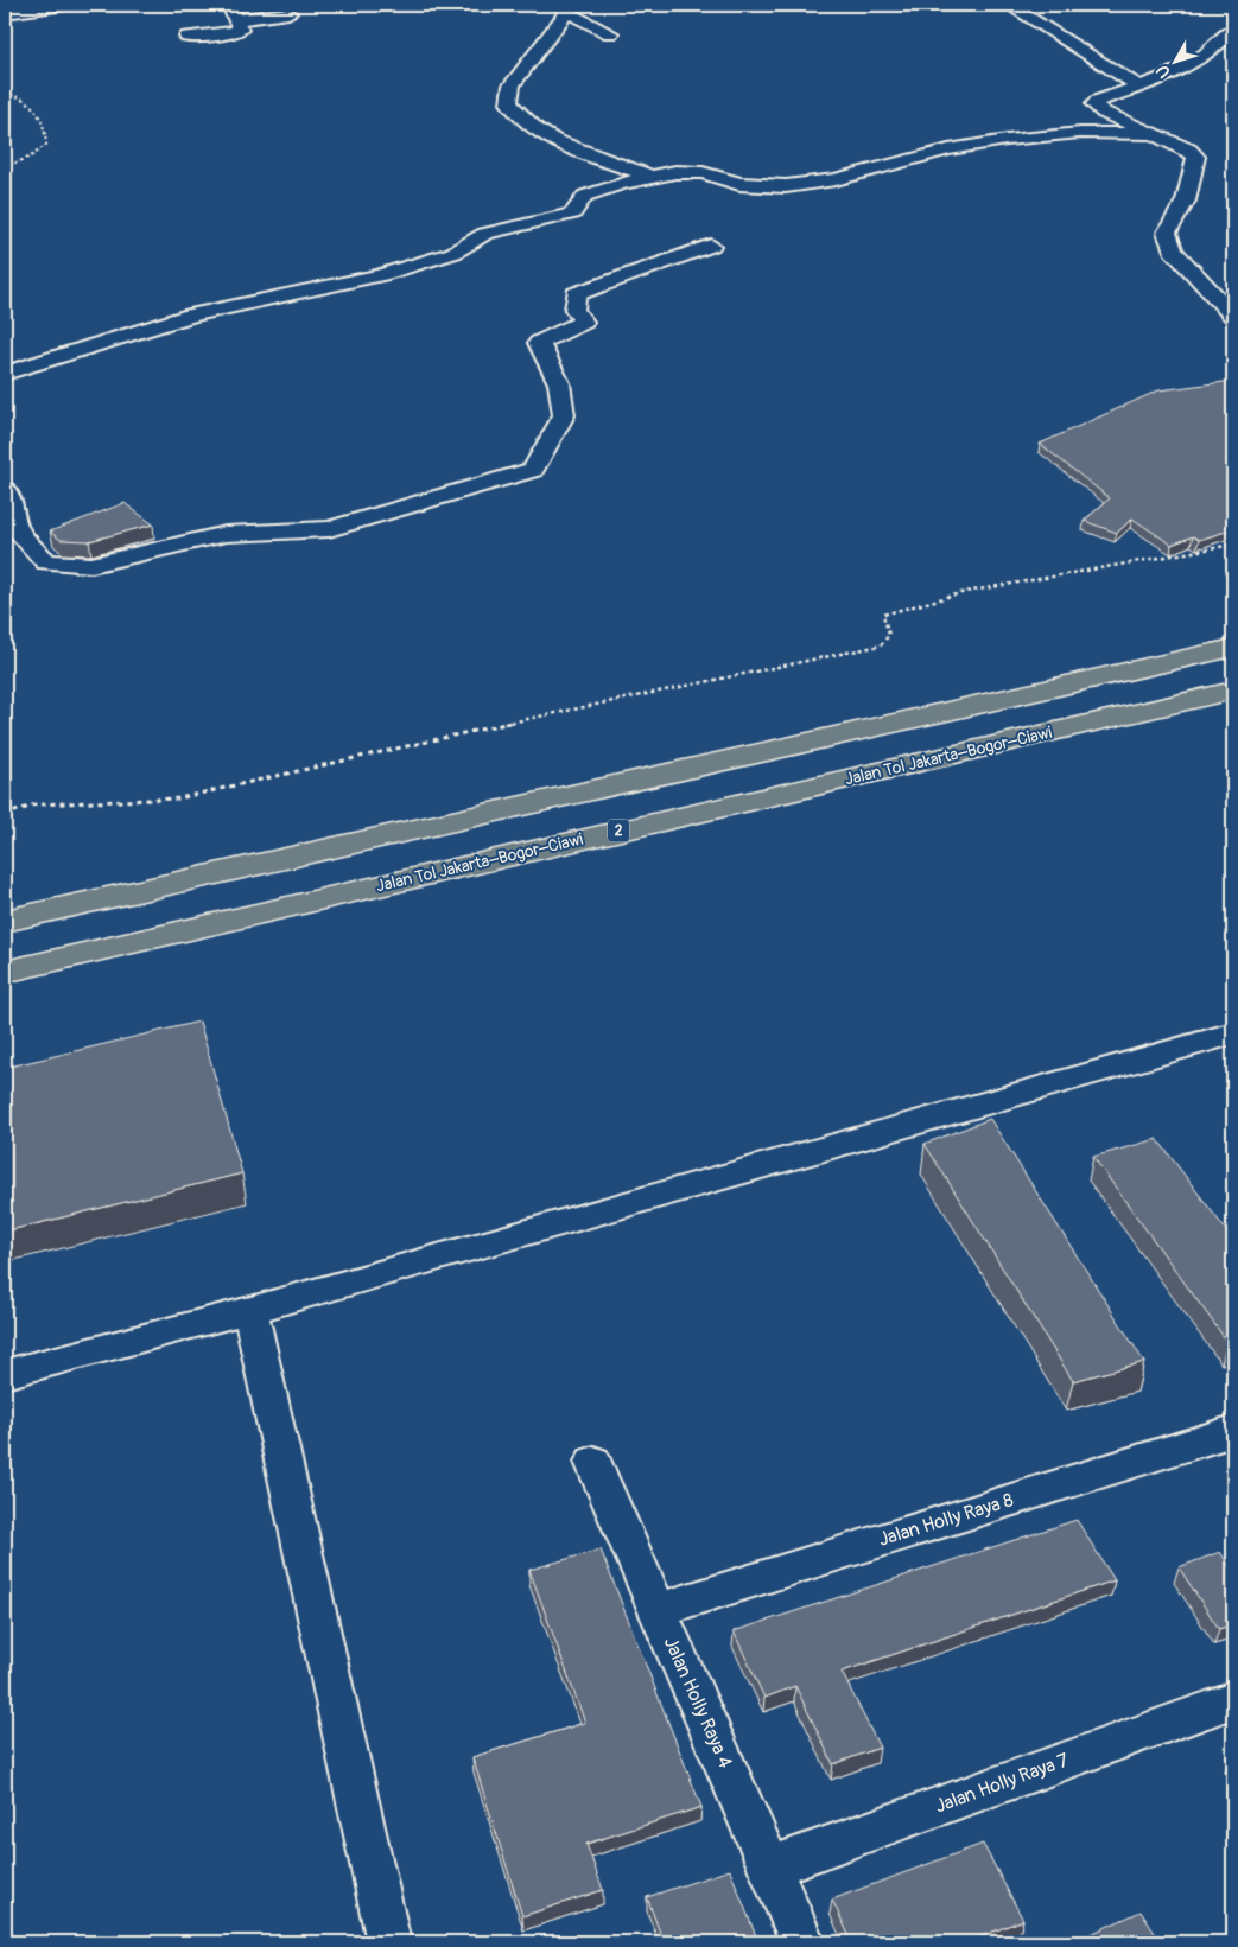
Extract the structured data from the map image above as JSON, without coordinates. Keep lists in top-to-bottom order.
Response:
{
  "streets": {
    "highway": ["Jalan Tol Jakarta–Bogor–Ciawi", "2"],
    "street": ["Jalan Holly Raya 8", "Jalan Holly Raya 4", "Jalan Holly Raya 7"]
  },
  "crossings": [
    ["Jalan Holly Raya 8", "Jalan Holly Raya 4"],
    ["Jalan Holly Raya 4", "Jalan Holly Raya 7"]
  ],
  "north": "bottom left"
}
